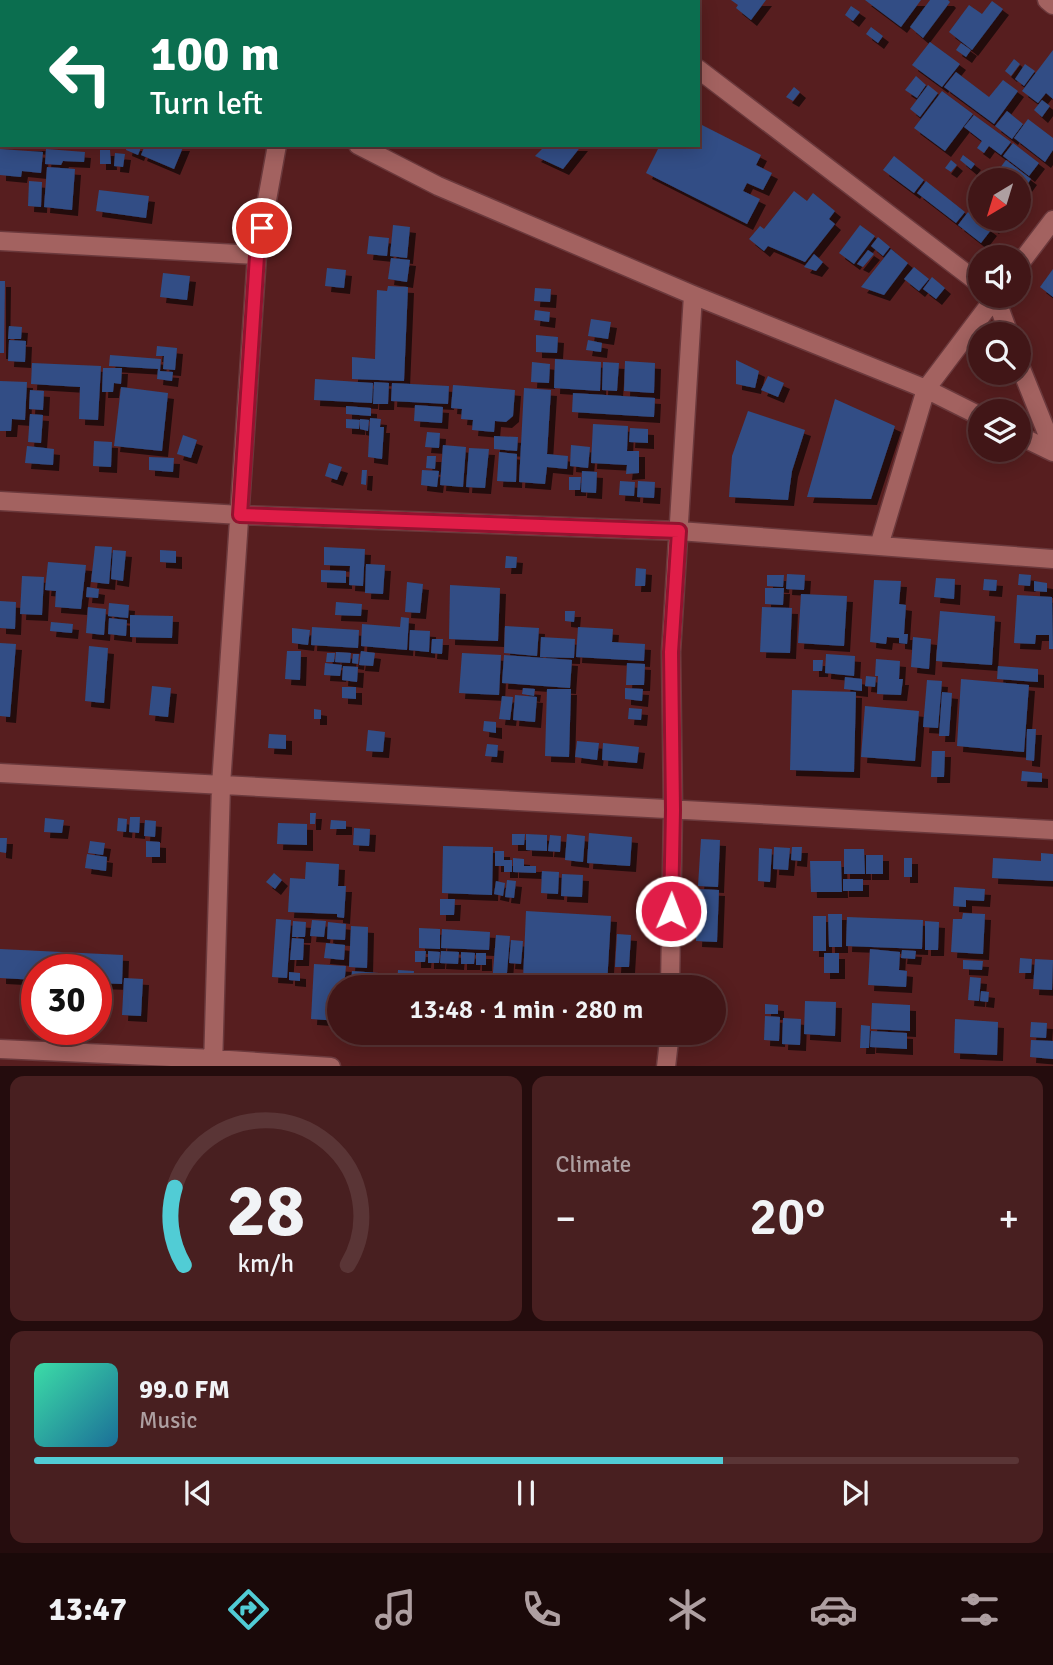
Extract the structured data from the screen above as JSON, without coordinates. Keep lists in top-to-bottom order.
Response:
{
  "north": "bottom left",
  "page": {
    "turn": ["100 m", "Turn left"],
    "limit": "30",
    "trip": "13:48 · 1 min · 280 m",
    "tile": "Climate",
    "heat": ["−", "20°", "+"],
    "song": ["99.0 FM", "Music"],
    "tabs": "13:47",
    "gauge": ["28", "km/h"]
  }
}
